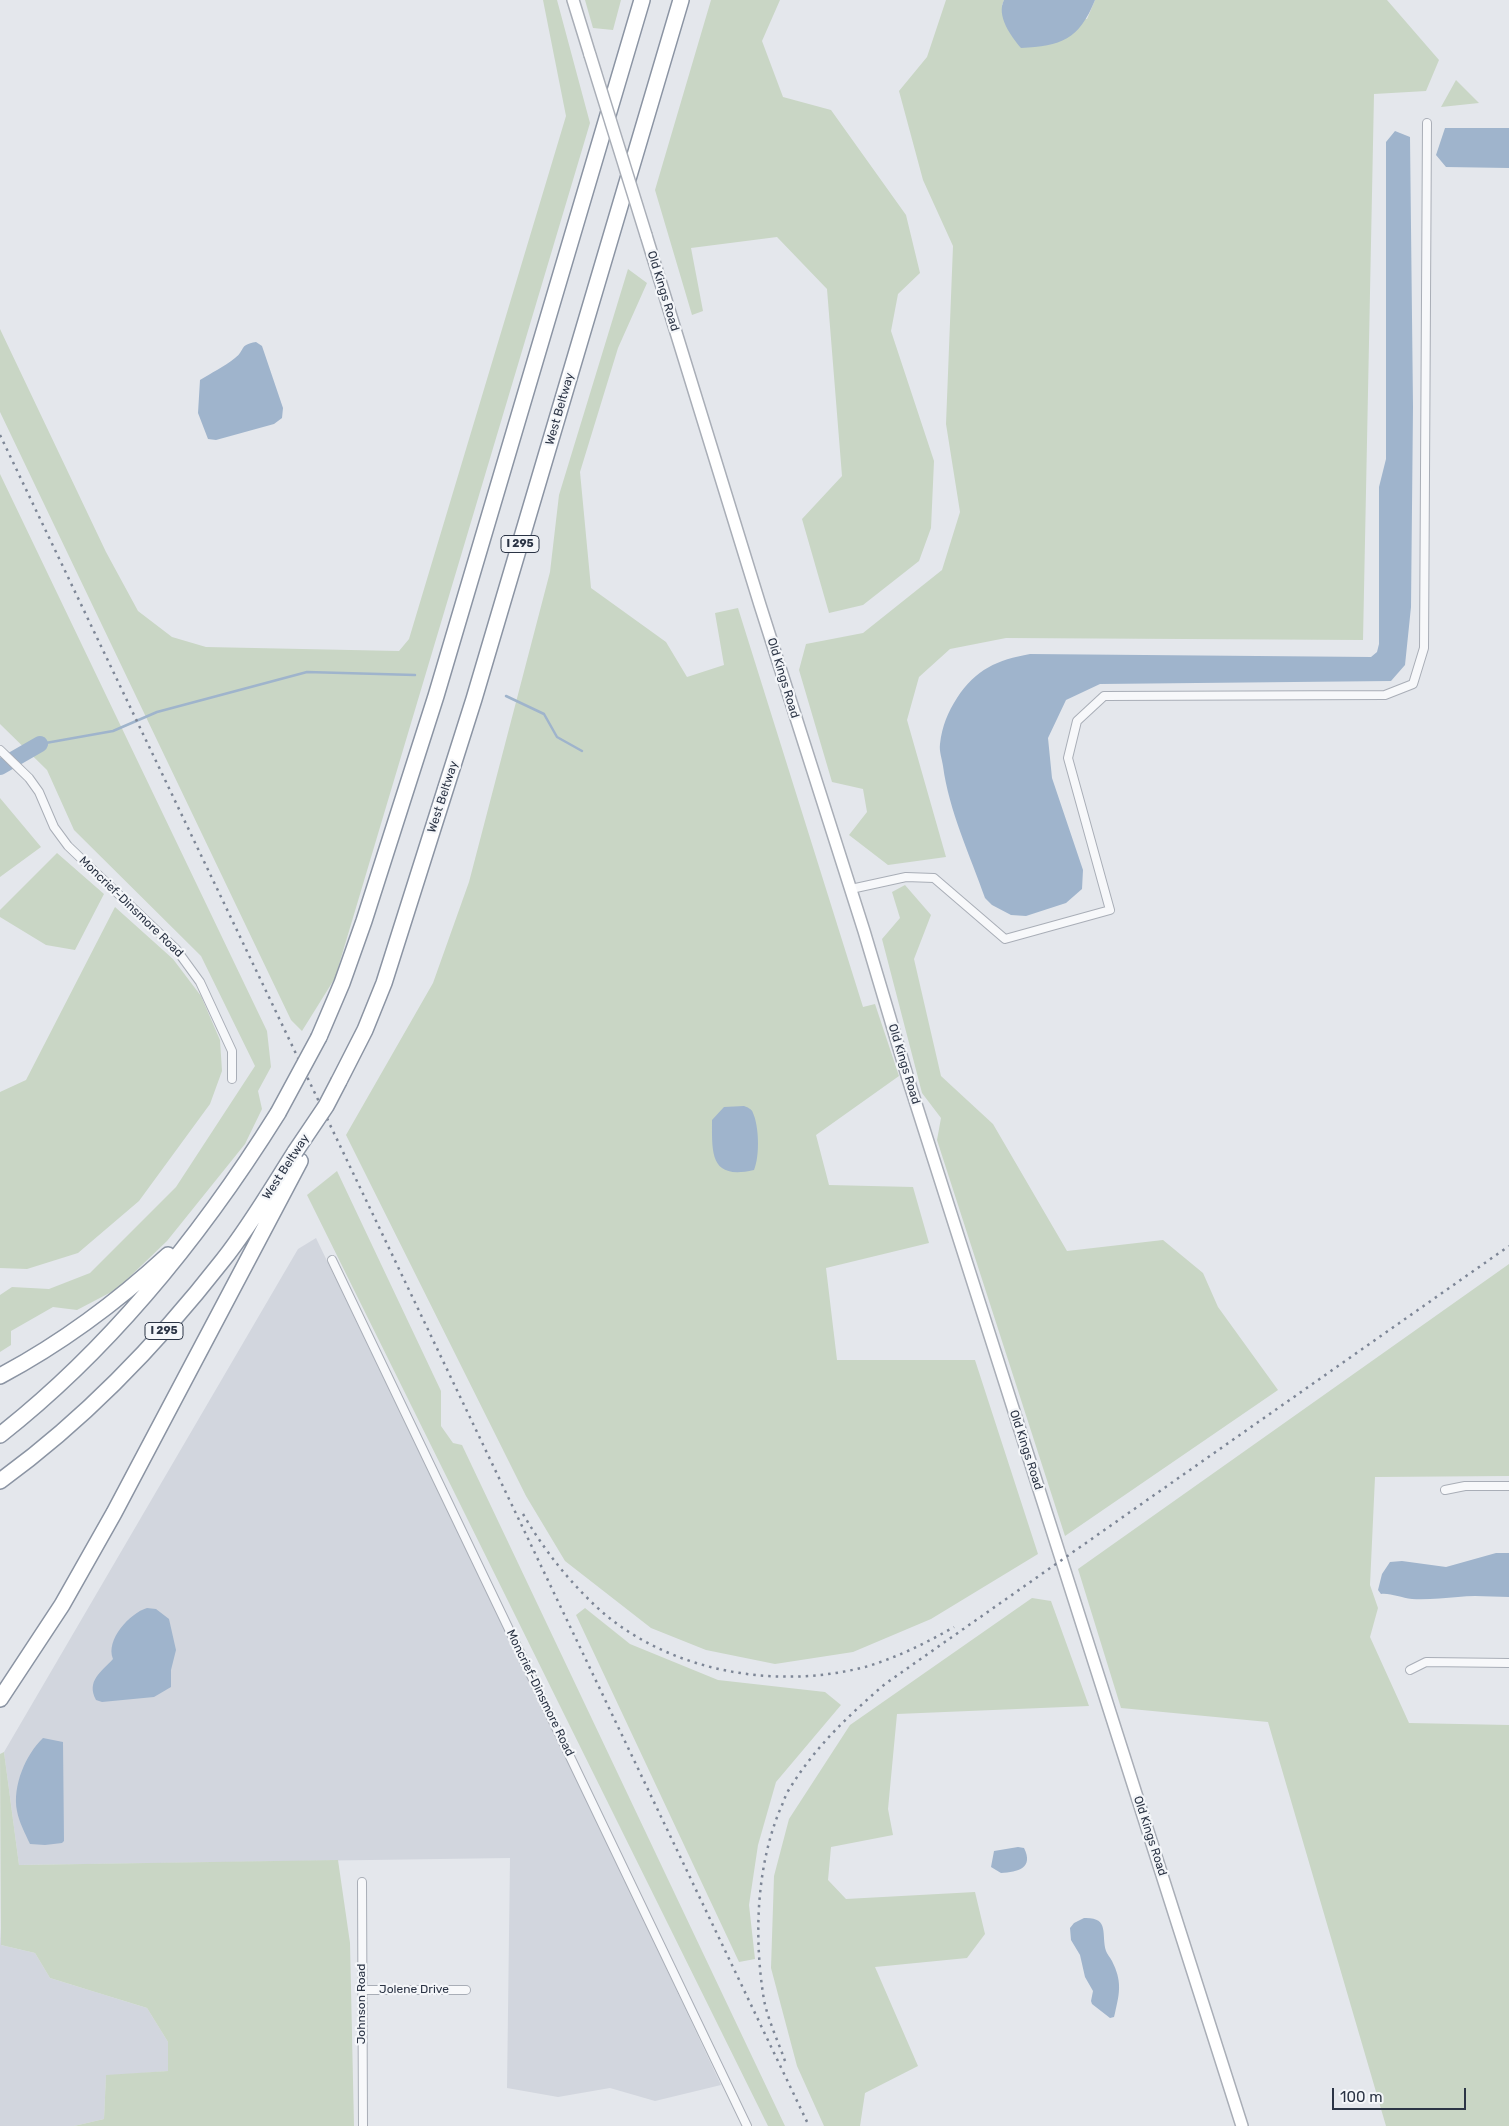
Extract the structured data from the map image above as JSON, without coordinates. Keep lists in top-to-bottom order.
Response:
{
  "streets": {
    "highway": ["West Beltway", "I 295"],
    "street": [
      "Old Kings Road",
      "Moncrief-Dinsmore Road",
      "Jolene Drive",
      "Johnson Road"
    ]
  },
  "crossings": [
    ["Jolene Drive", "Johnson Road"]
  ],
  "scale_bar": "100 m"
}
